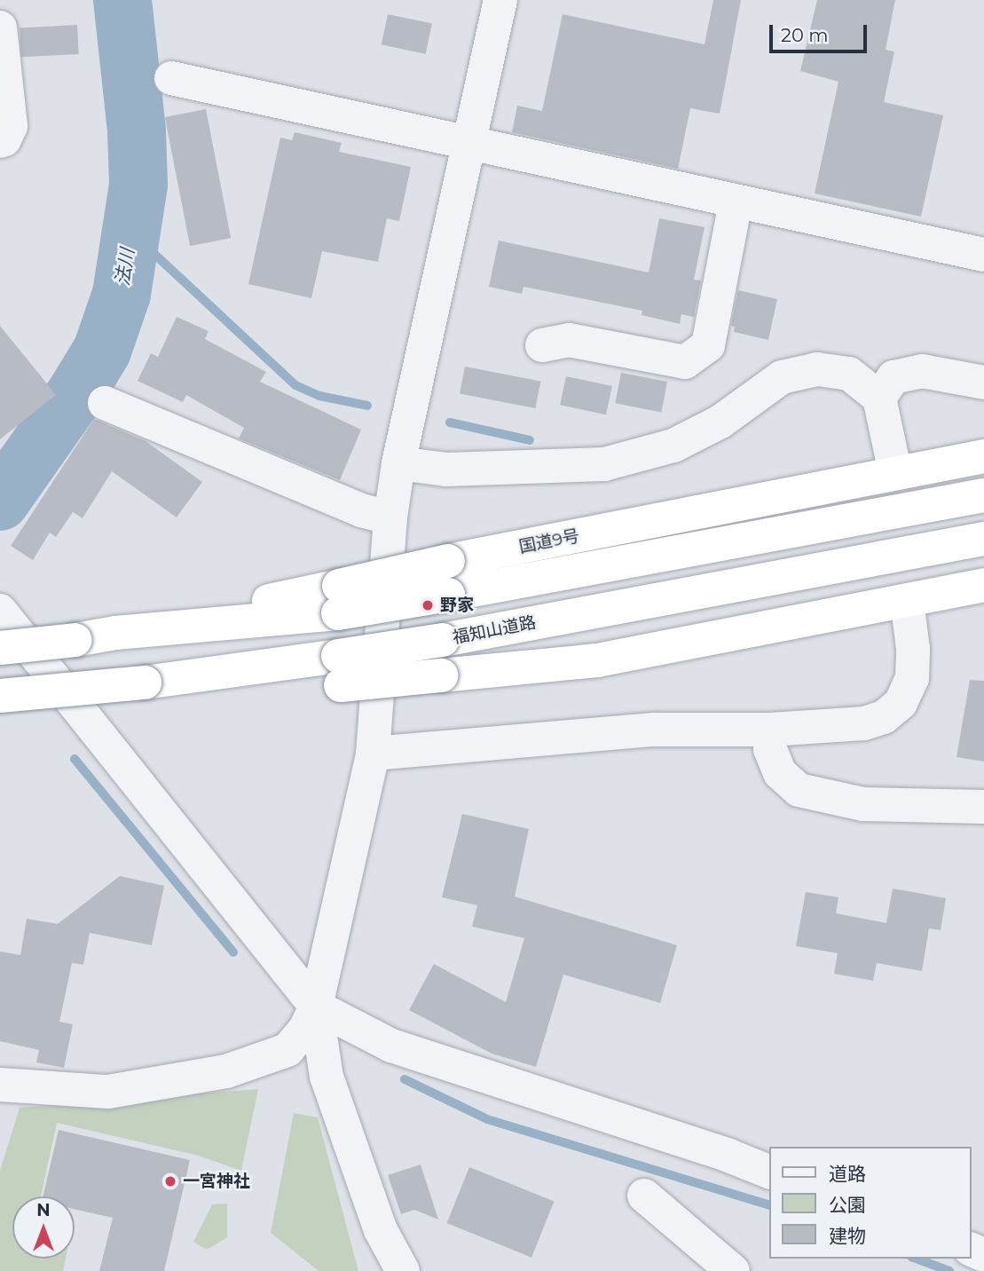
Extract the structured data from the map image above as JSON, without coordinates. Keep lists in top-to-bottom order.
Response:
{
  "streets": {
    "highway": ["国道9号", "福知山道路"]
  },
  "water": ["法川"],
  "places": ["野家", "一宮神社"],
  "legend": ["道路", "公園", "建物"],
  "scale_bar": "20 m",
  "north": "top"
}
